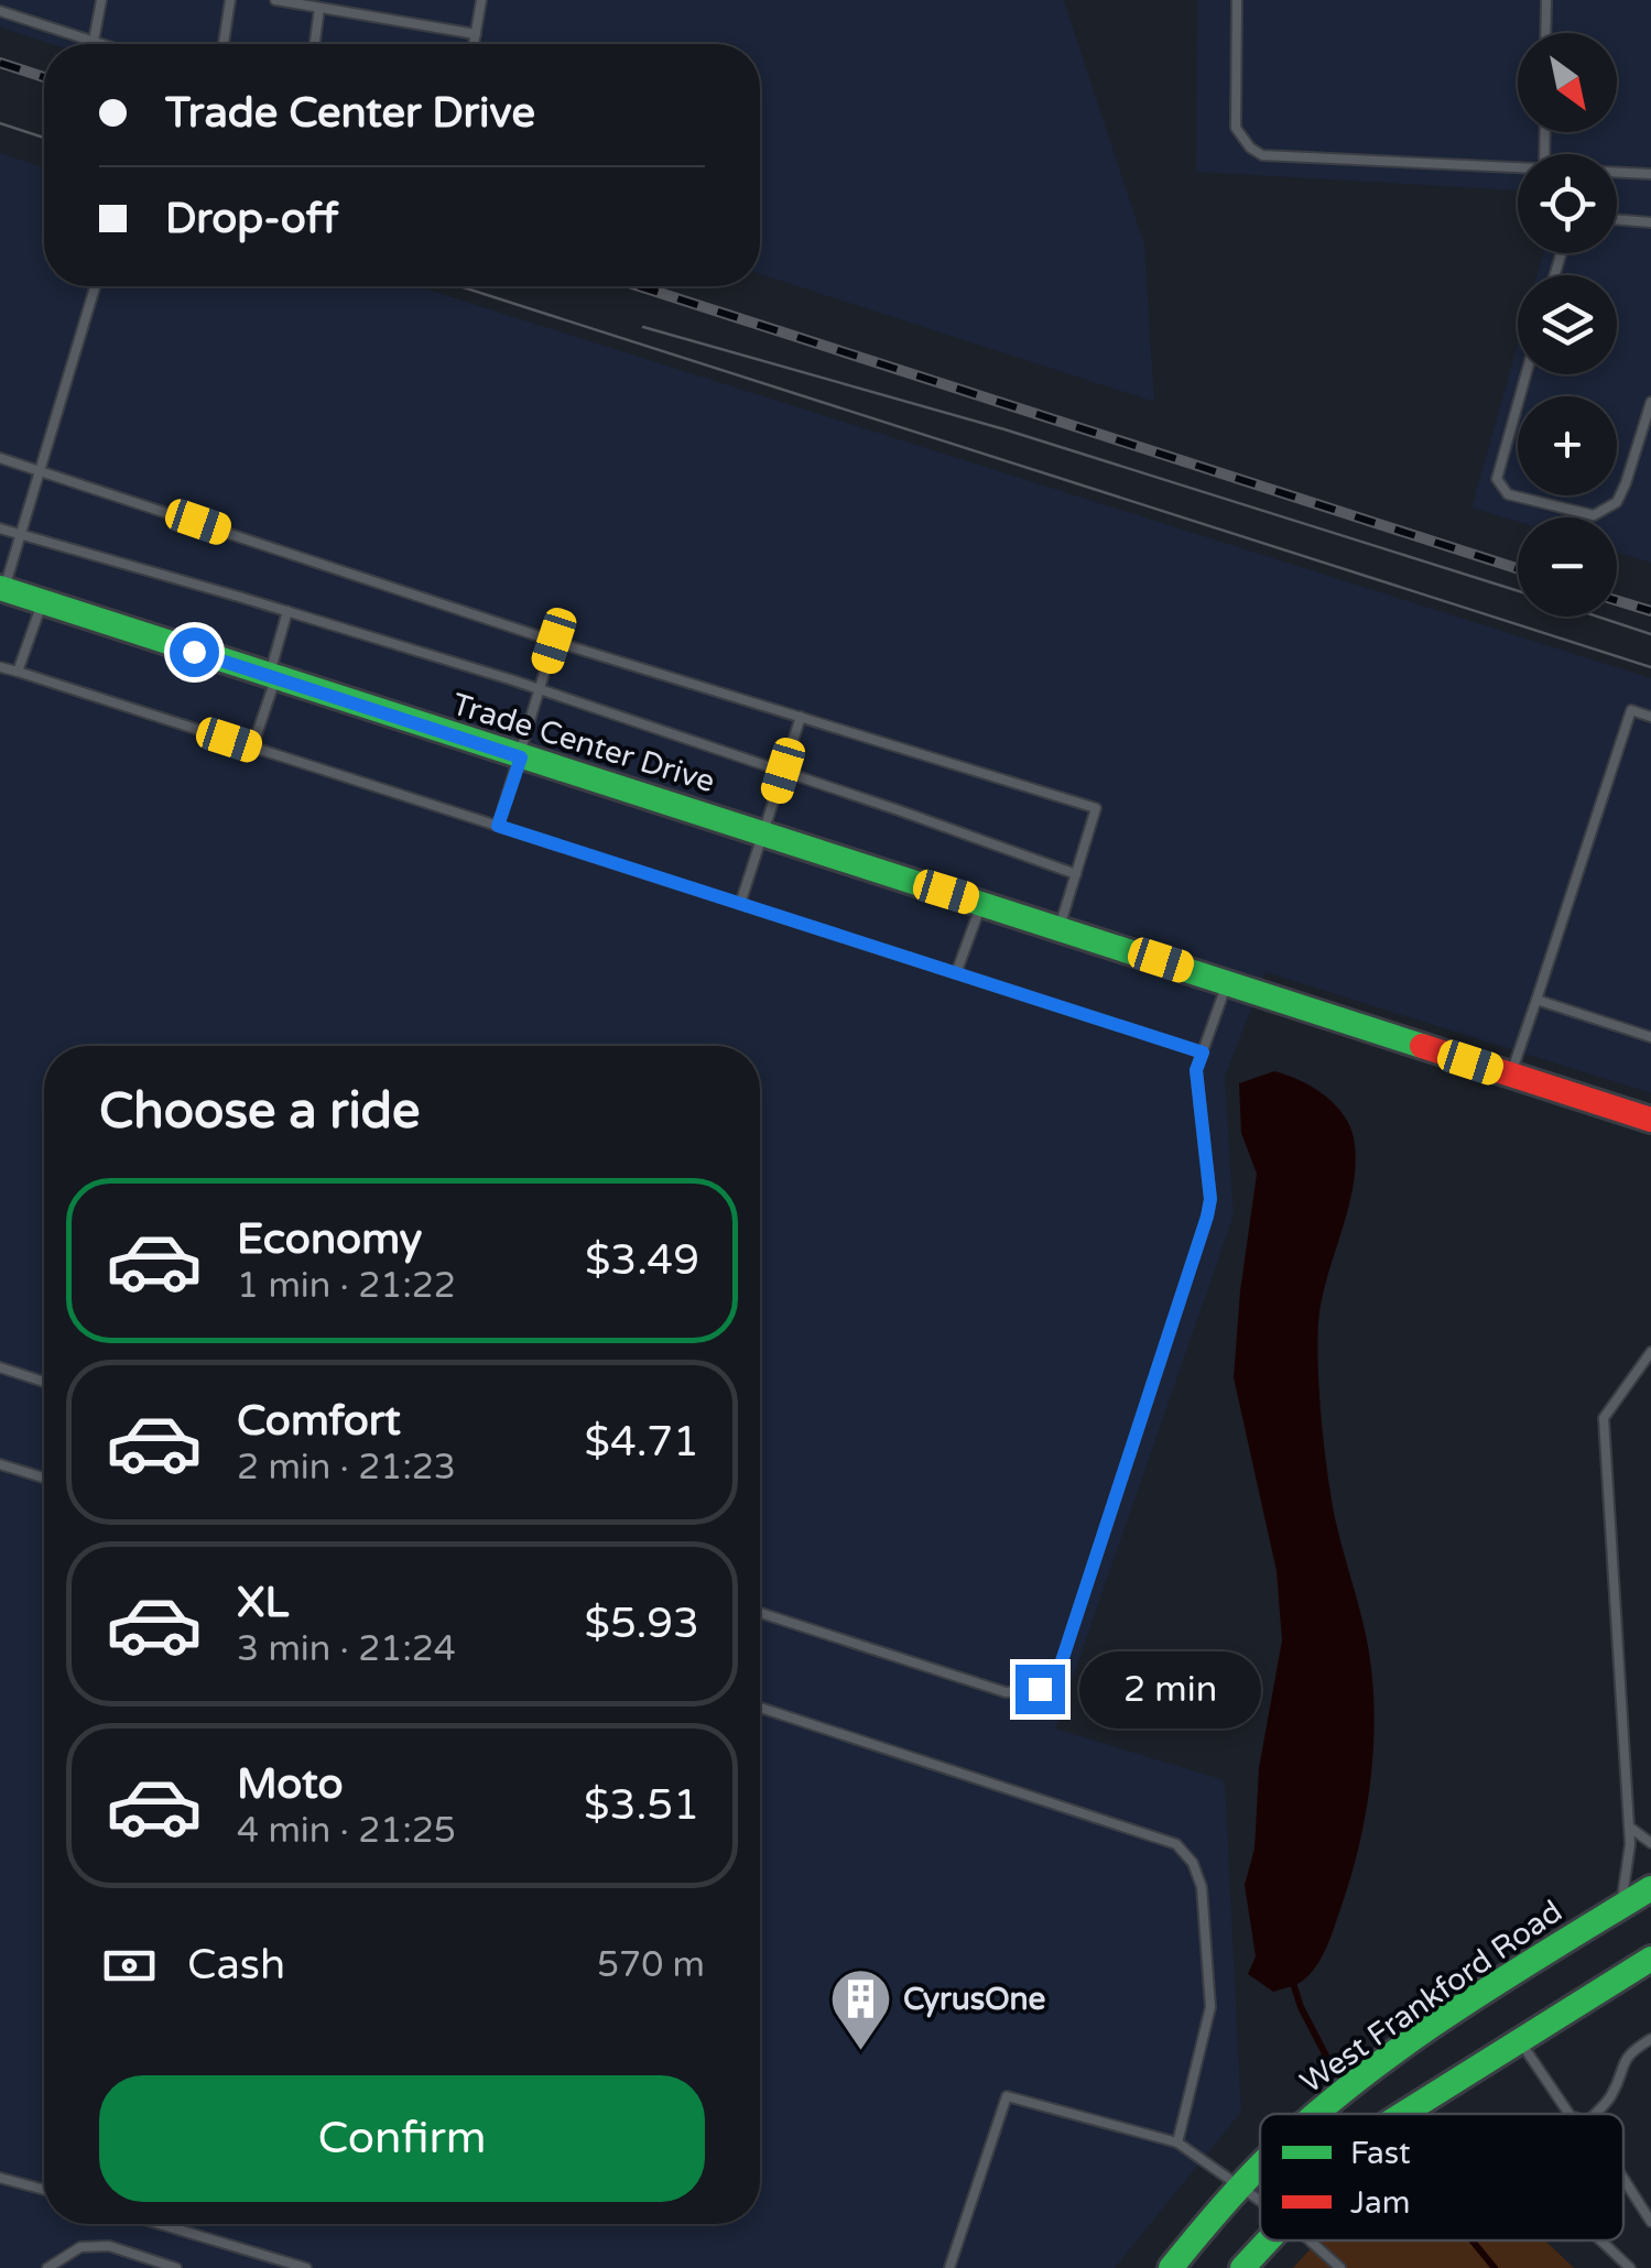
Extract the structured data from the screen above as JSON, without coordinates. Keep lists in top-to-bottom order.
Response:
{
  "streets": {
    "street": ["Trade Center Drive", "West Frankford Road"]
  },
  "places": {
    "building": ["CyrusOne"]
  },
  "legend": ["Fast", "Jam"],
  "north": "bottom right",
  "page": {
    "map_buttons": ["+", "−"],
    "banner": ["Trade Center Drive", "Drop-off"],
    "heading": "Choose a ride",
    "list": [
      {
        "name": "Economy",
        "note": "1 min · 21:22",
        "value": "$3.49"
      },
      {
        "name": "Comfort",
        "note": "2 min · 21:23",
        "value": "$4.71"
      },
      {
        "name": "XL",
        "note": "3 min · 21:24",
        "value": "$5.93"
      },
      {
        "name": "Moto",
        "note": "4 min · 21:25",
        "value": "$3.51"
      }
    ],
    "bubble": "2 min",
    "pay": ["Cash", "570 m"],
    "buttons": "Confirm"
  }
}
